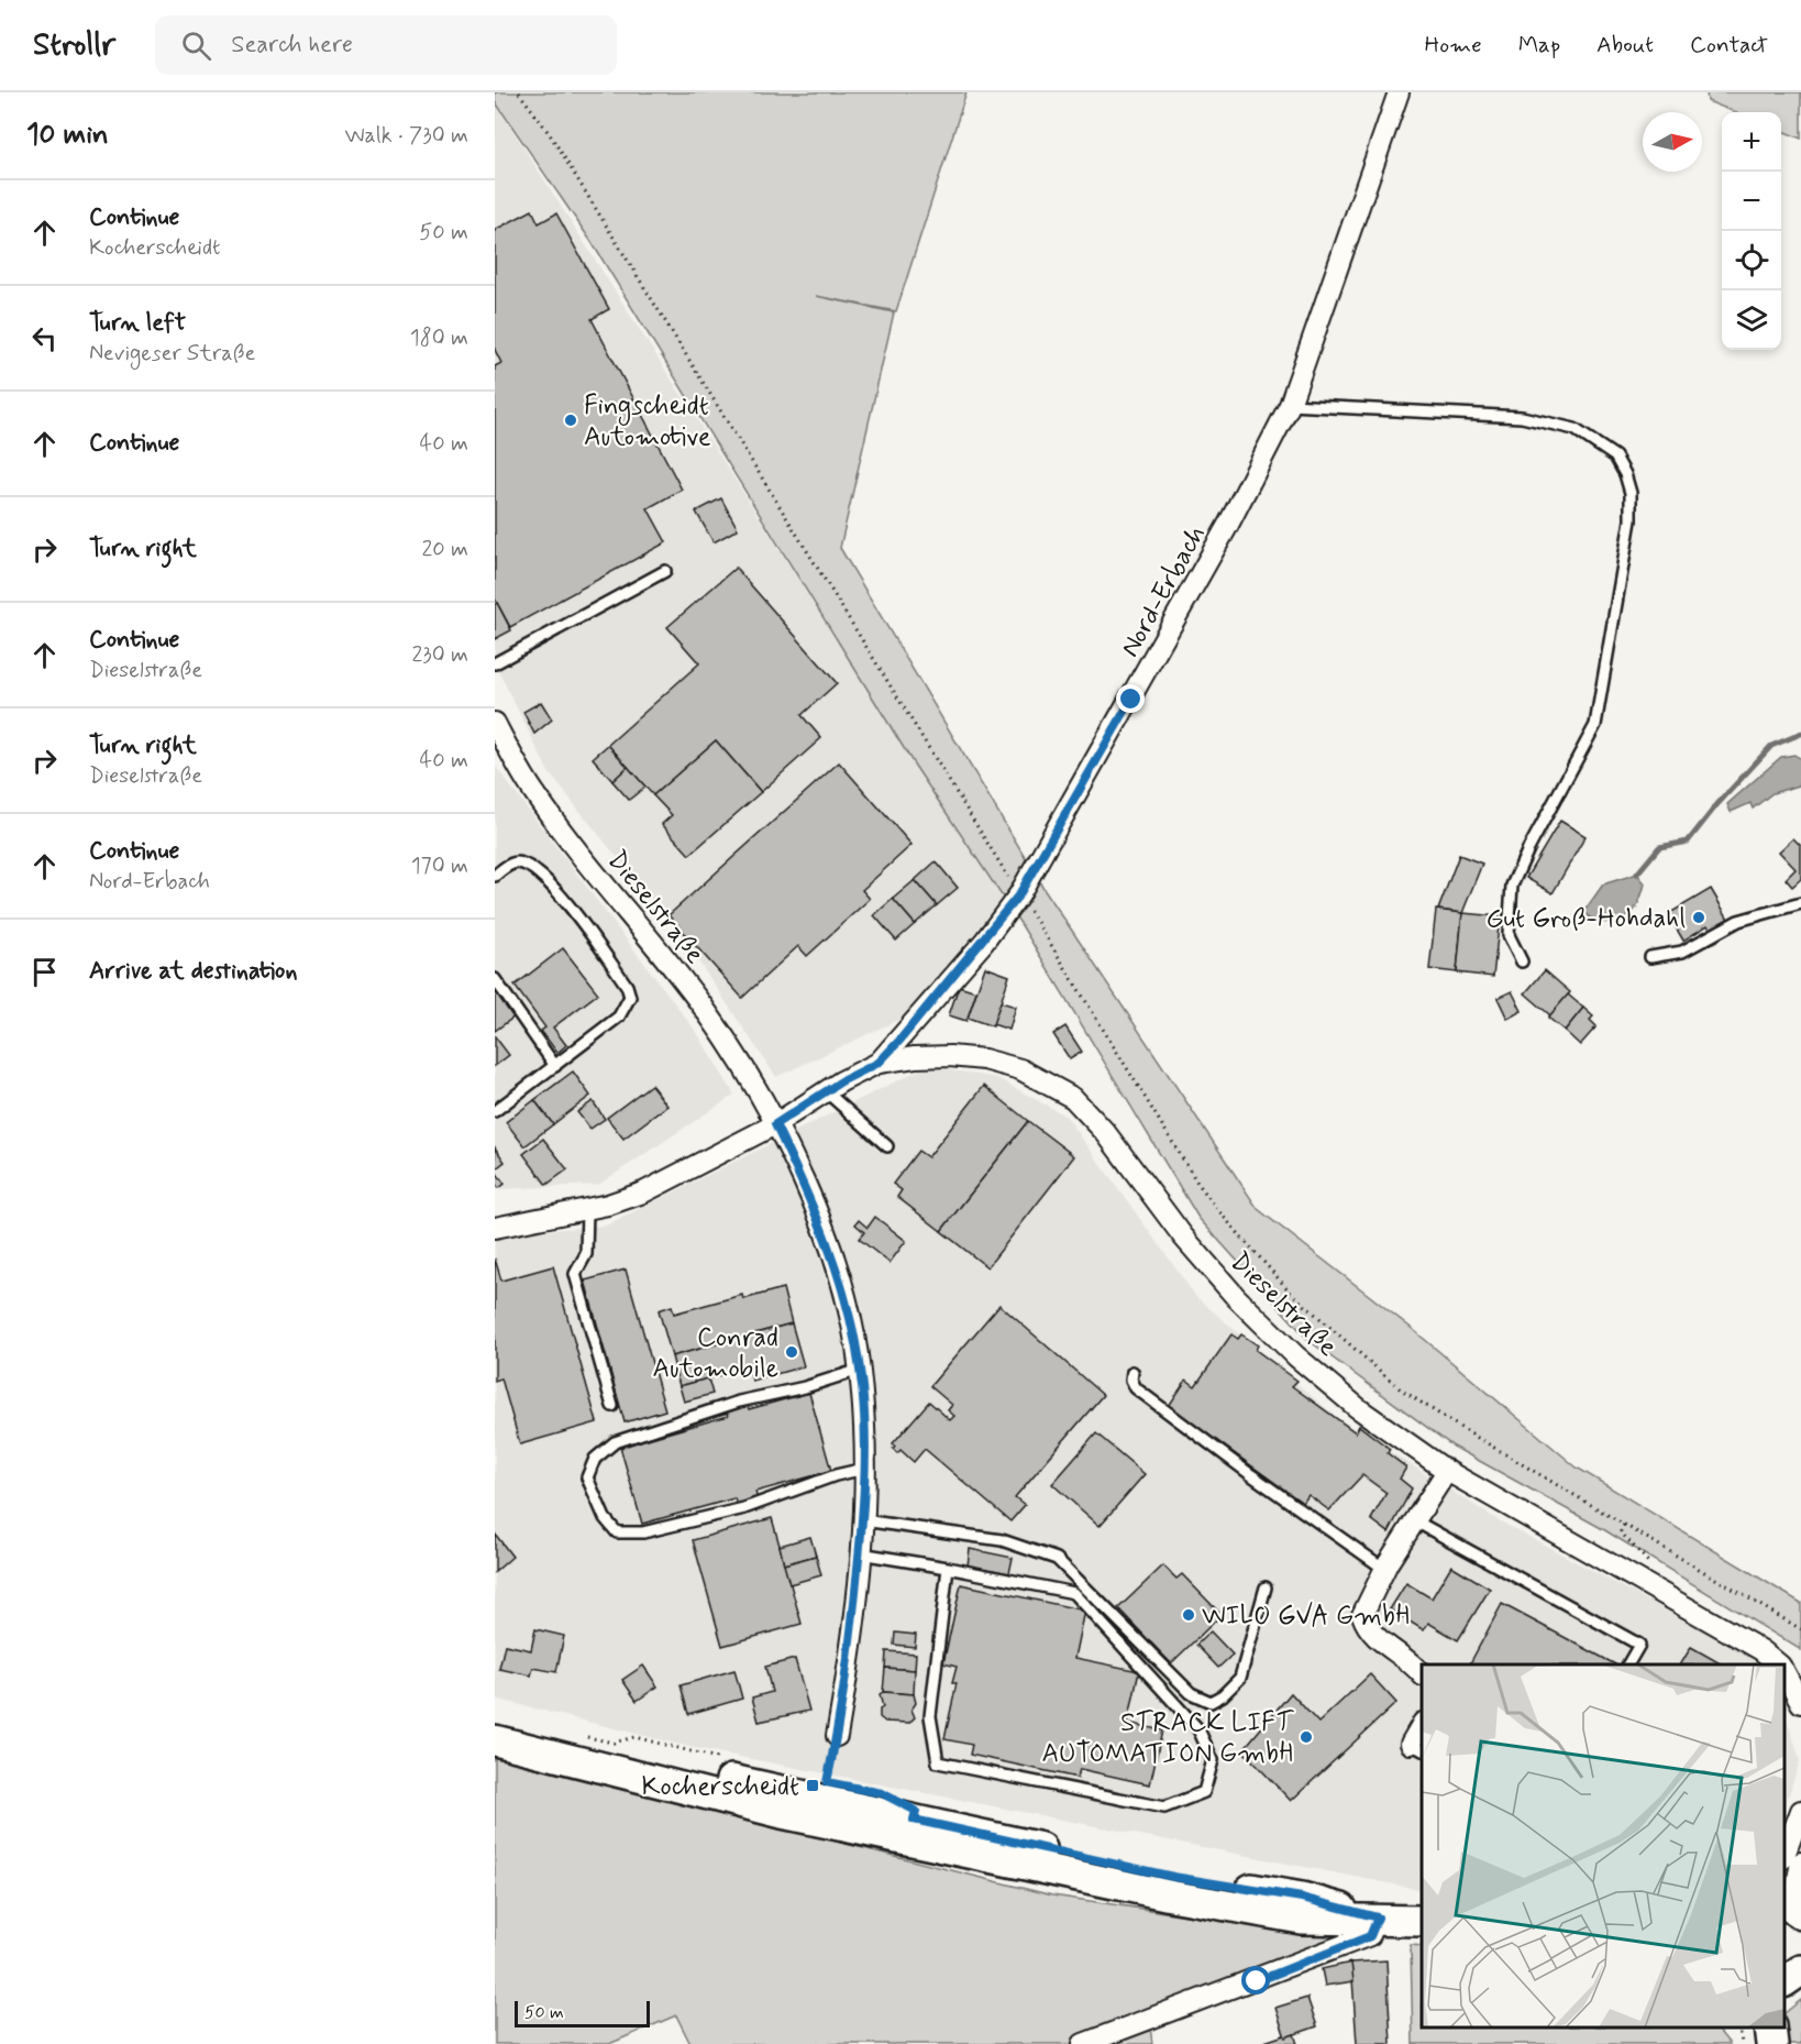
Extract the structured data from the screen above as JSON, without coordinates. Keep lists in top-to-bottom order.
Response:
{
  "streets": {
    "street": ["Nord-Erbach", "Dieselstraße"]
  },
  "crossings": [
    ["Nord-Erbach", "Dieselstraße"]
  ],
  "places": {
    "other": [
      "Fingscheidt Automotive",
      "Gut Groß-Hohdahl",
      "Conrad Automobile",
      "WILO GVA GmbH",
      "STRACK LIFT AUTOMATION GmbH"
    ],
    "transit": ["Kocherscheidt"]
  },
  "scale_bar": "50 m",
  "north": "right",
  "page": {
    "header": "Strollr",
    "search": "Search here",
    "nav": [
      "Home",
      "Map",
      "About",
      "Contact"
    ],
    "heading": ["10 min", "Walk · 730 m"],
    "map_buttons": ["+", "−"],
    "list": [
      ["Continue", "Kocherscheidt", "50 m"],
      ["Turn left", "Nevigeser Straße", "180 m"],
      ["Continue", "40 m"],
      ["Turn right", "20 m"],
      ["Continue", "Dieselstraße", "230 m"],
      ["Turn right", "Dieselstraße", "40 m"],
      ["Continue", "Nord-Erbach", "170 m"],
      "Arrive at destination"
    ],
    "scale": "50 m"
  }
}
